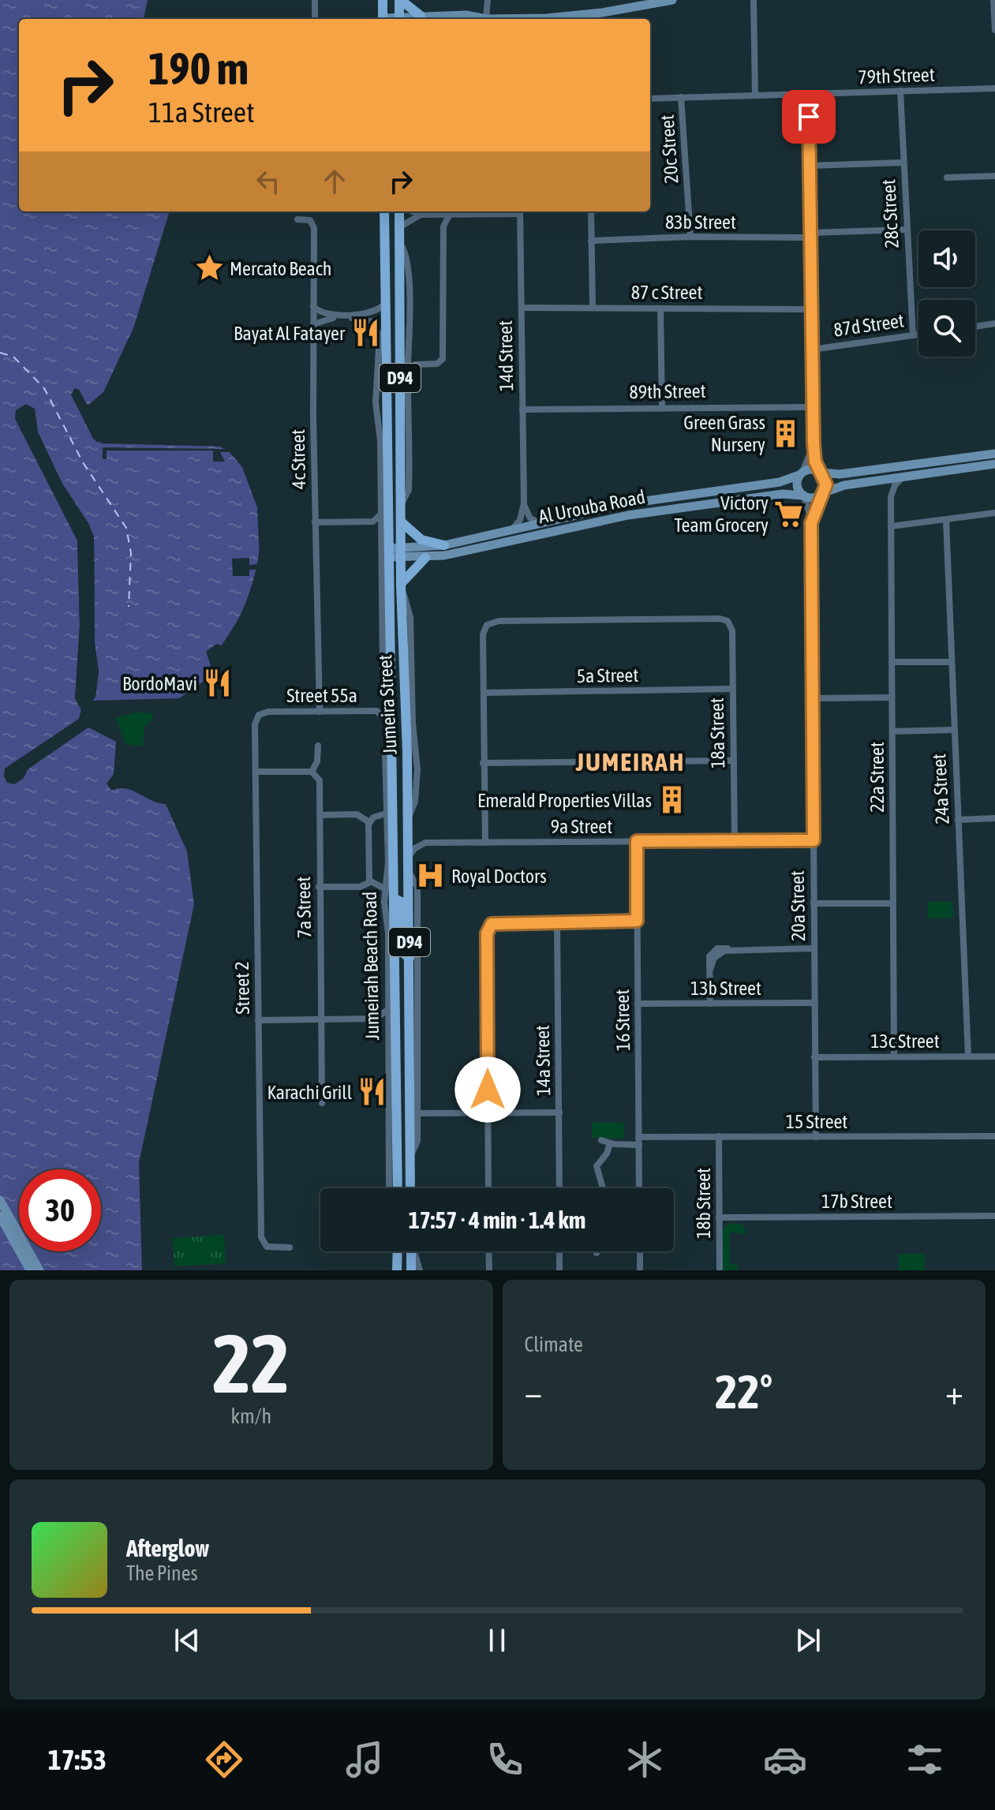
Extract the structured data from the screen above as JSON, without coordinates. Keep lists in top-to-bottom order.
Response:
{
  "streets": {
    "main road": ["D94", "Al Urouba Road", "Jumeira Street"],
    "street": [
      "79th Street",
      "20c Street",
      "28c Street",
      "83b Street",
      "87 c Street",
      "87d Street",
      "14d Street",
      "89th Street",
      "4c Street",
      "5a Street",
      "Street 55a",
      "18a Street",
      "22a Street",
      "24a Street",
      "9a Street",
      "20a Street",
      "7a Street",
      "Jumeirah Beach Road",
      "Street 2",
      "13b Street",
      "16 Street",
      "13c Street",
      "14a Street",
      "15 Street",
      "17b Street",
      "18b Street"
    ]
  },
  "crossings": [
    ["79th Street", "20c Street"],
    ["79th Street", "28c Street"],
    ["20c Street", "83b Street"],
    ["28c Street", "83b Street"],
    ["28c Street", "87d Street"],
    ["87 c Street", "14d Street"],
    ["14d Street", "89th Street"],
    ["14d Street", "Al Urouba Road"],
    ["4c Street", "Street 55a"],
    ["Al Urouba Road", "Jumeira Street"],
    ["Al Urouba Road", "20a Street"],
    ["5a Street", "18a Street"],
    ["Street 55a", "Street 2"],
    ["Jumeira Street", "Jumeirah Beach Road"],
    ["18a Street", "9a Street"],
    ["22a Street", "13c Street"],
    ["24a Street", "13c Street"],
    ["9a Street", "20a Street"],
    ["9a Street", "16 Street"],
    ["20a Street", "13b Street"],
    ["20a Street", "13c Street"],
    ["20a Street", "15 Street"],
    ["13b Street", "16 Street"],
    ["16 Street", "15 Street"],
    ["15 Street", "18b Street"],
    ["17b Street", "18b Street"]
  ],
  "districts": ["JUMEIRAH"],
  "places": {
    "place": ["Mercato Beach"],
    "restaurant": ["Bayat Al Fatayer", "BordoMavi", "Karachi Grill"],
    "building": ["Green Grass Nursery", "Emerald Properties Villas"],
    "supermarket": ["Victory Team Grocery"],
    "hospital": ["Royal Doctors"]
  },
  "page": {
    "turn": ["190 m", "11a Street"],
    "limit": "30",
    "trip": "17:57 · 4 min · 1.4 km",
    "tile": [
      ["22", "km/h"],
      "Climate"
    ],
    "heat": ["−", "22°", "+"],
    "song": ["Afterglow", "The Pines"],
    "tabs": "17:53"
  }
}
